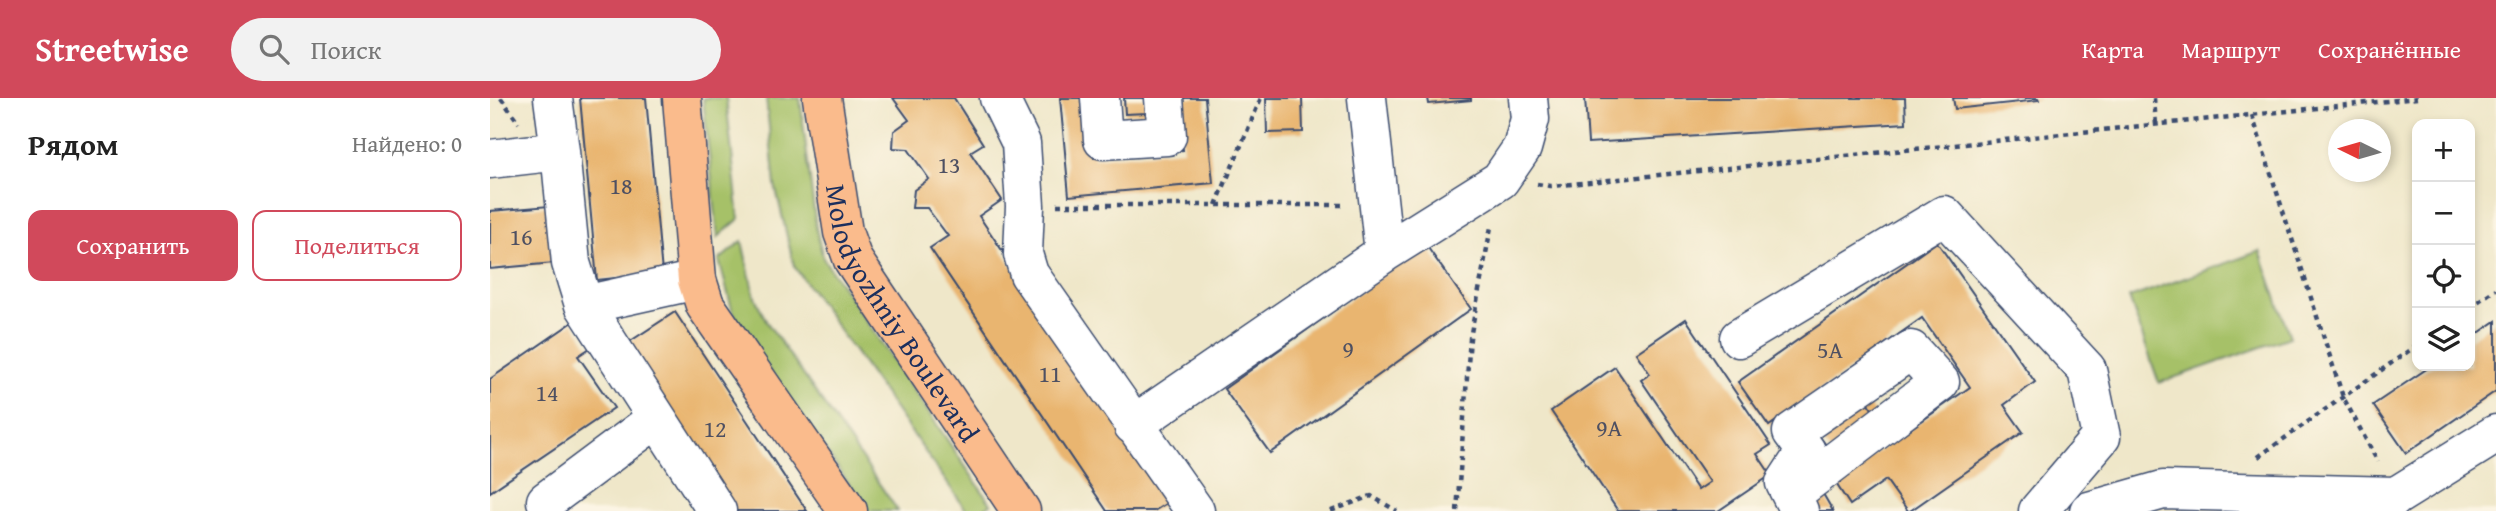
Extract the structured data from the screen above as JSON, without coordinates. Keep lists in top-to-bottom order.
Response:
{
  "streets": {
    "main road": ["Molodyozhniy Boulevard"]
  },
  "house_numbers": [
    "13",
    "18",
    "16",
    "9",
    "5А",
    "11",
    "14",
    "9А",
    "12"
  ],
  "north": "left",
  "page": {
    "header": "Streetwise",
    "search": "Поиск",
    "nav": ["Карта", "Маршрут", "Сохранённые"],
    "heading": ["Рядом", "Найдено: 0"],
    "map_buttons": ["+", "−"],
    "buttons": ["Сохранить", "Поделиться"]
  }
}
